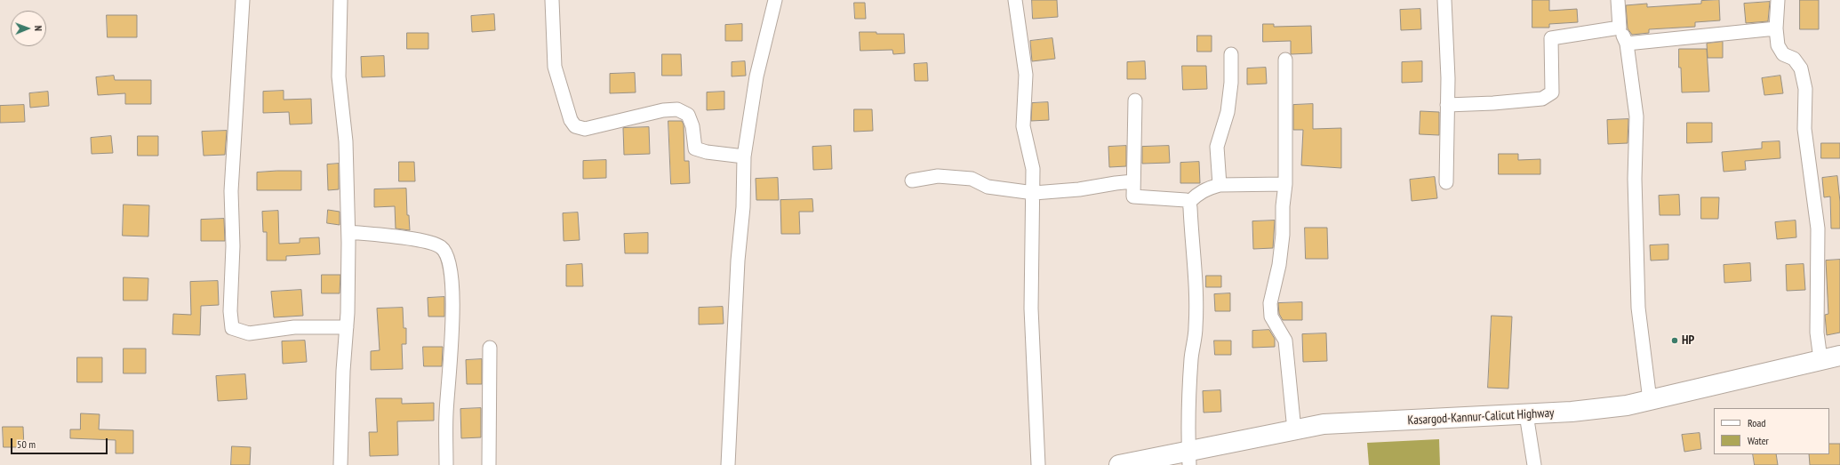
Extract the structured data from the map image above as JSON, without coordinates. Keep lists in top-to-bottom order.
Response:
{
  "streets": {
    "highway": ["Kasargod-Kannur-Calicut Highway"]
  },
  "places": ["HP"],
  "legend": ["Road", "Water"],
  "scale_bar": "50 m",
  "north": "right"
}
